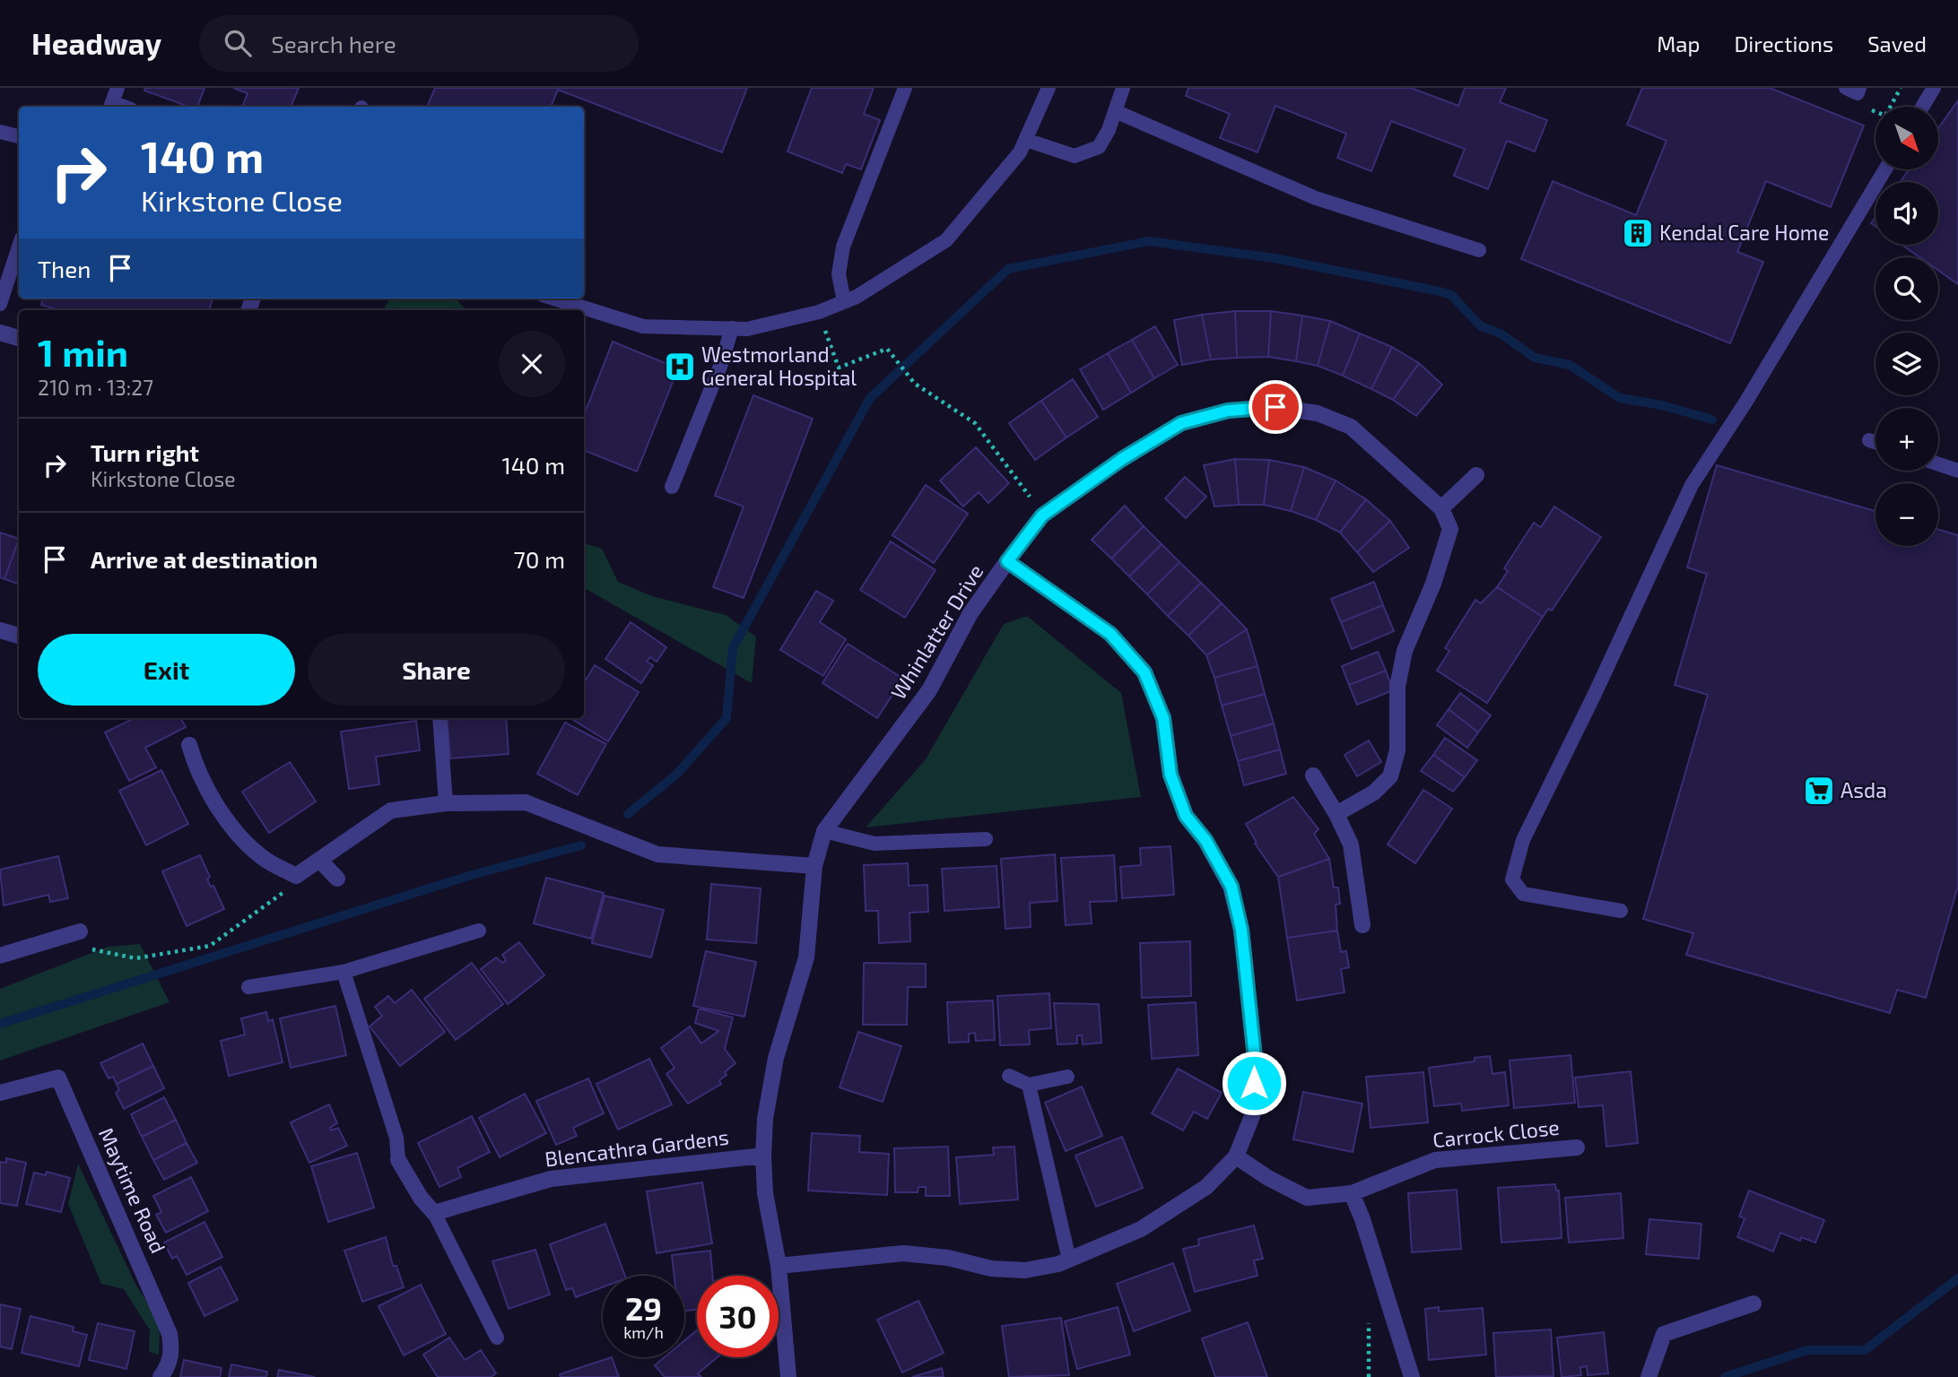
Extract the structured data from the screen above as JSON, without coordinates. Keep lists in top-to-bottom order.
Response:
{
  "streets": {
    "street": [
      "Whinlatter Drive",
      "Carrock Close",
      "Blencathra Gardens",
      "Maytime Road"
    ]
  },
  "crossings": [
    ["Whinlatter Drive", "Carrock Close"],
    ["Whinlatter Drive", "Blencathra Gardens"]
  ],
  "places": {
    "building": ["Kendal Care Home"],
    "hospital": ["Westmorland General Hospital"],
    "supermarket": ["Asda"]
  },
  "north": "bottom right",
  "page": {
    "header": "Headway",
    "search": "Search here",
    "nav": ["Map", "Directions", "Saved"],
    "map_buttons": ["+", "−"],
    "turn": ["140 m", "Kirkstone Close"],
    "then": "Then",
    "heading": ["1 min", "210 m · 13:27"],
    "list": [
      {
        "name": "Turn right",
        "note": "Kirkstone Close",
        "value": "140 m"
      },
      {
        "name": "Arrive at destination",
        "value": "70 m"
      }
    ],
    "buttons": ["Exit", "Share"],
    "speed": "29 km/h",
    "limit": "30"
  }
}
